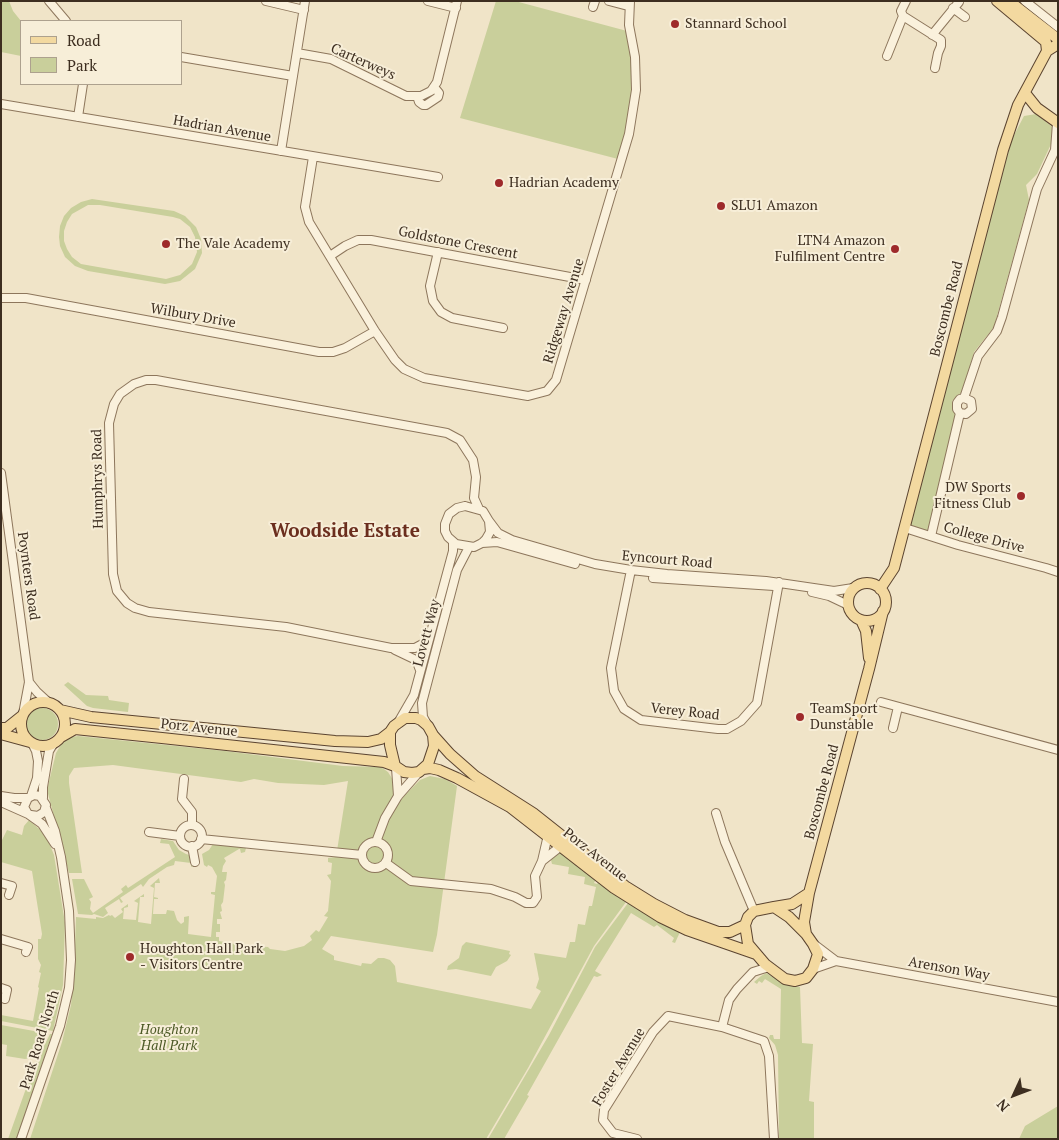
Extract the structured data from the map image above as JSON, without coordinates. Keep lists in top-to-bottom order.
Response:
{
  "streets": {
    "main road": ["Boscombe Road", "Porz Avenue"],
    "street": [
      "Carterweys",
      "Hadrian Avenue",
      "Goldstone Crescent",
      "Ridgeway Avenue",
      "Wilbury Drive",
      "Humphrys Road",
      "College Drive",
      "Eyncourt Road",
      "Poynters Road",
      "Lovett Way",
      "Verey Road",
      "Arenson Way",
      "Park Road North",
      "Foster Avenue"
    ]
  },
  "crossings": [
    ["Hadrian Avenue", "Ridgeway Avenue"],
    ["Goldstone Crescent", "Ridgeway Avenue"],
    ["Boscombe Road", "College Drive"],
    ["Boscombe Road", "Eyncourt Road"],
    ["Boscombe Road", "Porz Avenue"],
    ["Boscombe Road", "Arenson Way"],
    ["Ridgeway Avenue", "Wilbury Drive"],
    ["Humphrys Road", "Eyncourt Road"],
    ["Humphrys Road", "Lovett Way"],
    ["Eyncourt Road", "Lovett Way"],
    ["Eyncourt Road", "Verey Road"],
    ["Poynters Road", "Porz Avenue"],
    ["Lovett Way", "Porz Avenue"],
    ["Porz Avenue", "Arenson Way"]
  ],
  "districts": ["Woodside Estate"],
  "parks": ["Houghton Hall Park"],
  "places": [
    "Stannard School",
    "Hadrian Academy",
    "SLU1 Amazon",
    "The Vale Academy",
    "LTN4 Amazon Fulfilment Centre",
    "DW Sports Fitness Club",
    "TeamSport Dunstable",
    "Houghton Hall Park - Visitors Centre"
  ],
  "legend": ["Road", "Park"],
  "north": "bottom left"
}
